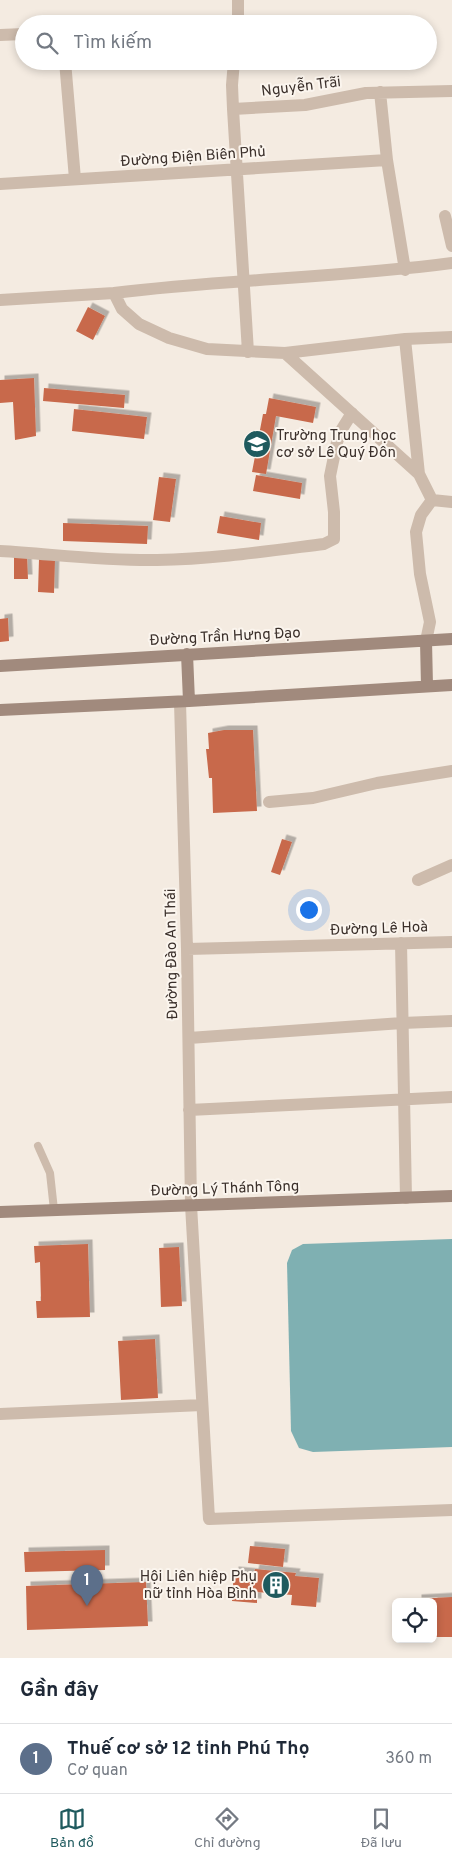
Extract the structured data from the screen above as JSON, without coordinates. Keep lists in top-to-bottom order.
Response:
{
  "streets": {
    "main road": ["Đường Trần Hưng Đạo", "Đường Lý Thánh Tông"],
    "street": [
      "Nguyễn Trãi",
      "Đường Điện Biên Phủ",
      "Đường Lê Hoà",
      "Đường Đào An Thái"
    ]
  },
  "crossings": [
    ["Đường Lê Hoà", "Đường Đào An Thái"],
    ["Đường Đào An Thái", "Đường Lý Thánh Tông"]
  ],
  "places": {
    "school or university": ["Trường Trung học cơ sở Lê Quý Đôn"],
    "building": ["Hội Liên hiệp Phụ nữ tỉnh Hòa Bình"]
  },
  "page": {
    "search": "Tìm kiếm",
    "pins": "1",
    "heading": "Gần đây",
    "list": [
      {
        "mark": "1",
        "name": "Thuế cơ sở 12 tỉnh Phú Thọ",
        "note": "Cơ quan",
        "value": "360 m"
      }
    ],
    "nav": ["Bản đồ", "Chỉ đường", "Đã lưu"]
  }
}
